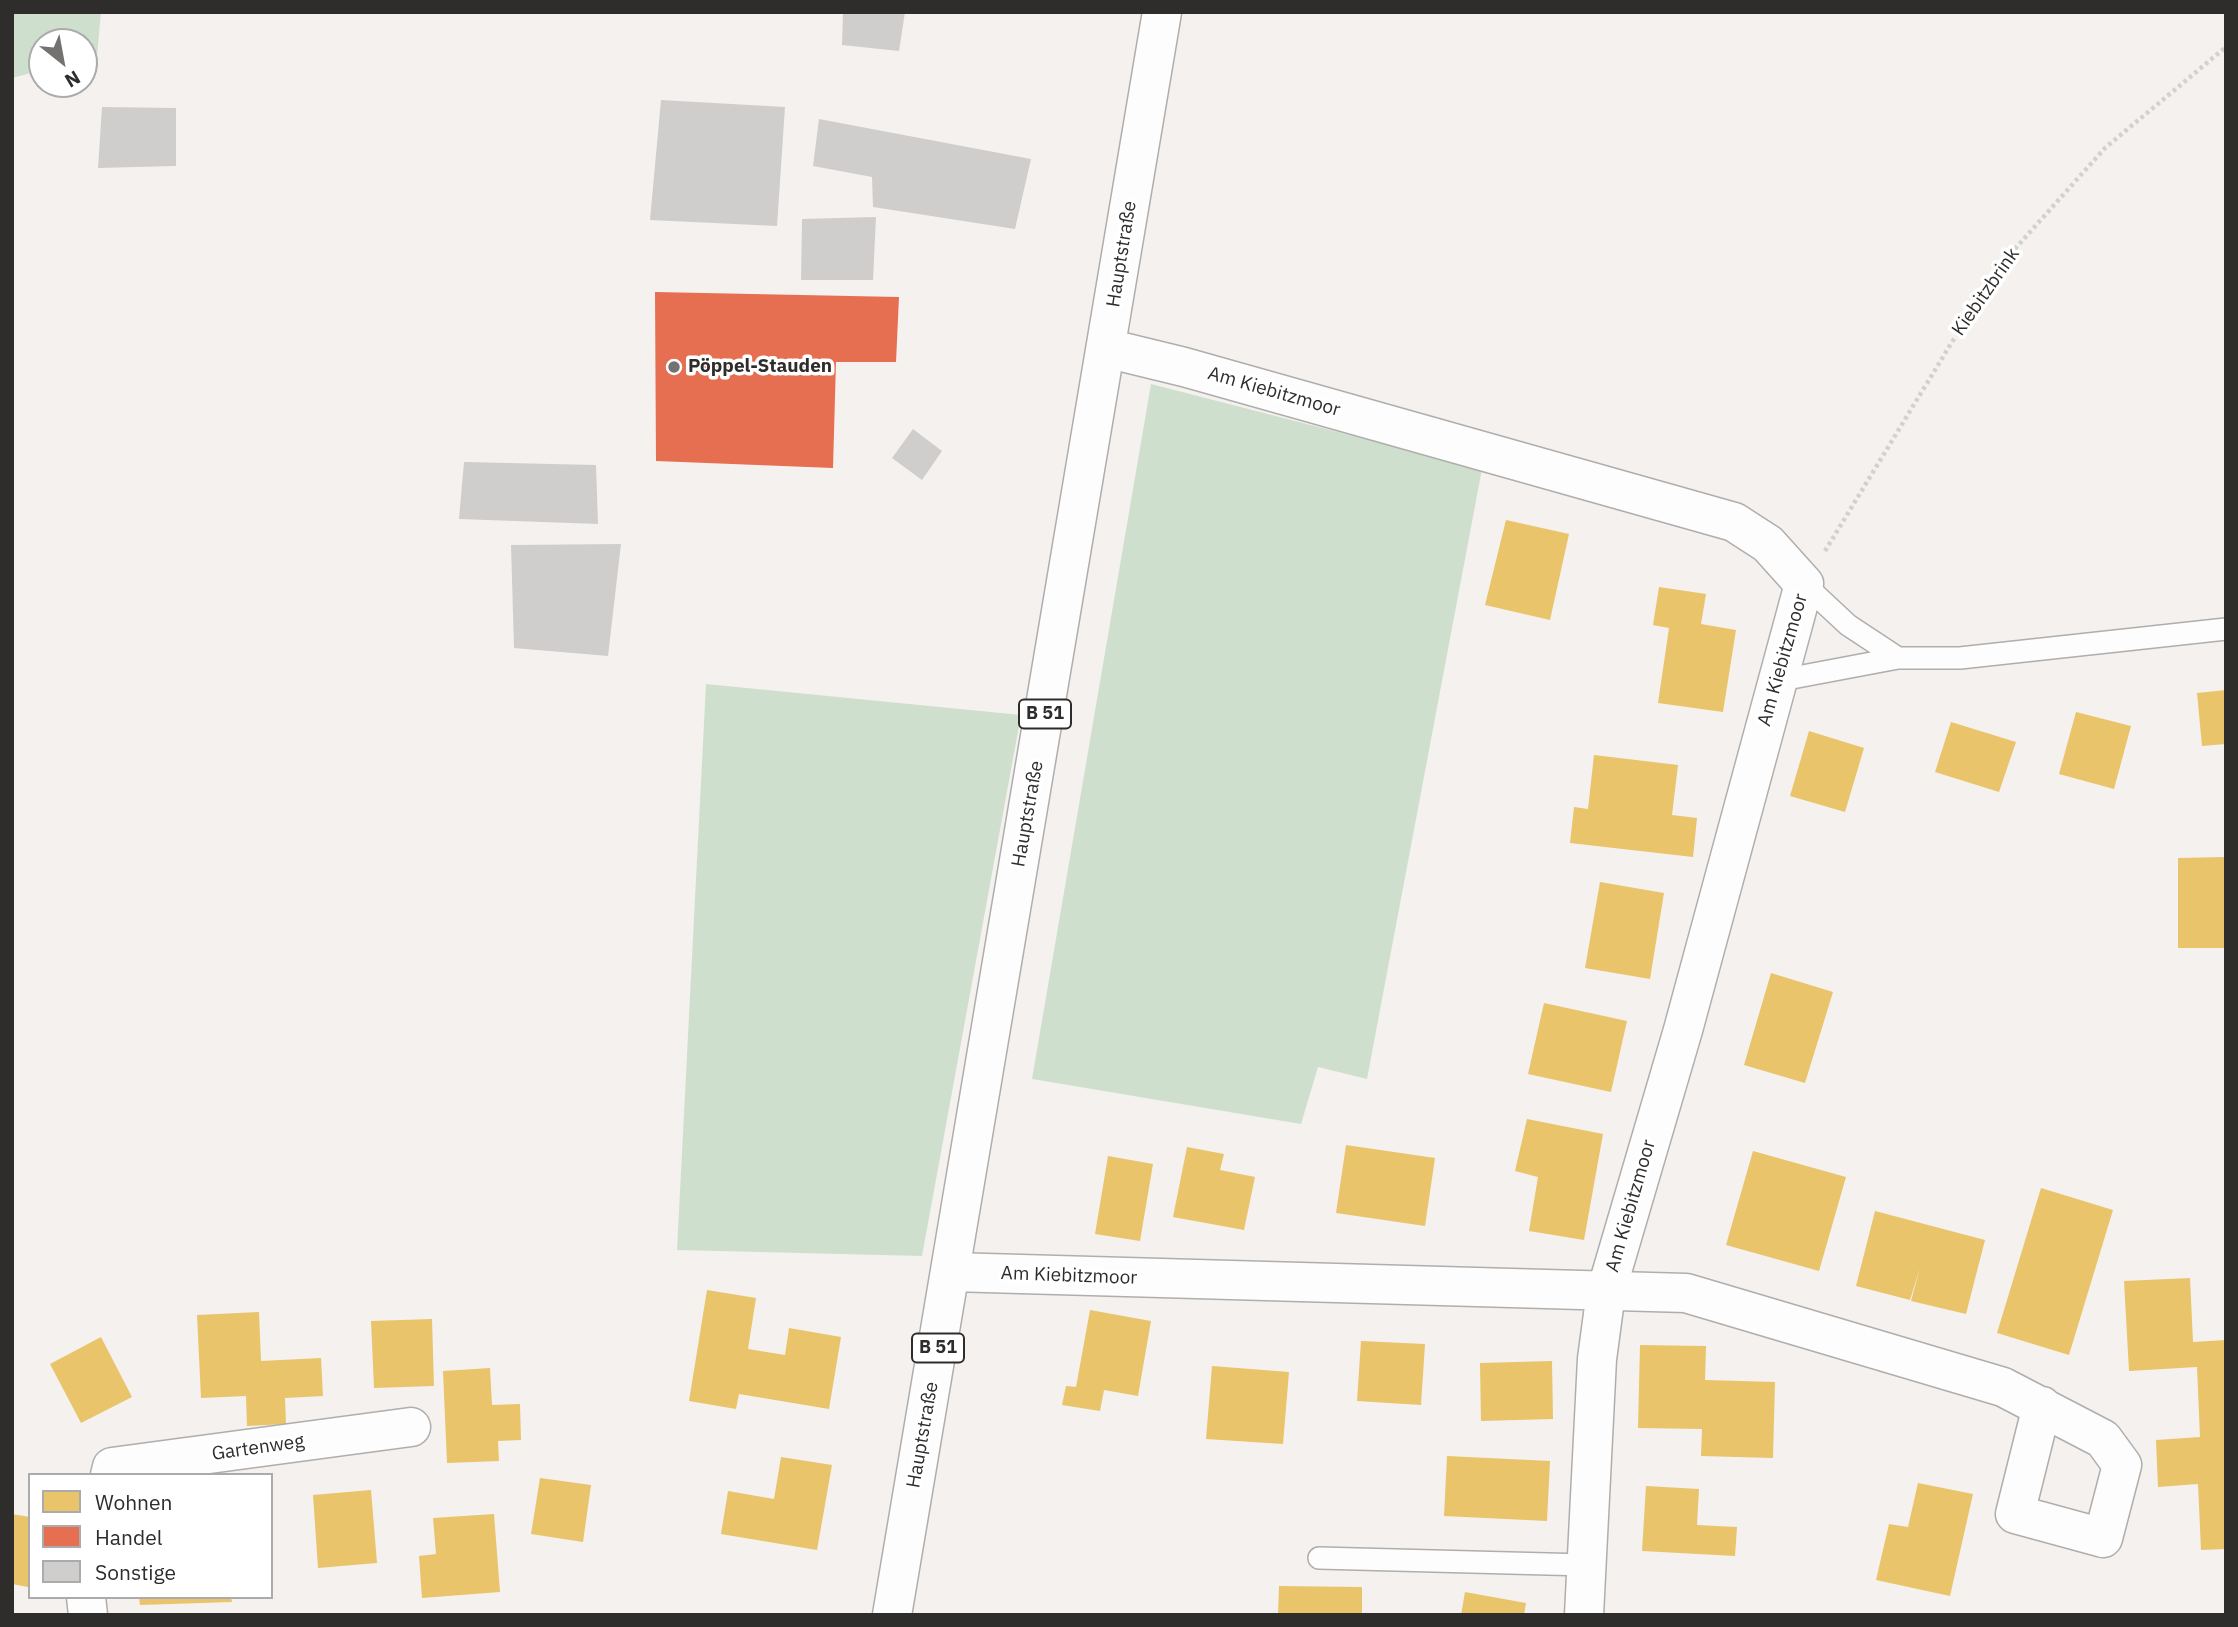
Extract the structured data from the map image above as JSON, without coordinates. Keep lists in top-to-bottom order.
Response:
{
  "streets": {
    "street": [
      "Hauptstraße",
      "Am Kiebitzmoor",
      "B 51",
      "Gartenweg"
    ],
    "path": ["Kiebitzbrink"]
  },
  "crossings": [
    ["Hauptstraße", "Am Kiebitzmoor"],
    ["Kiebitzbrink", "Am Kiebitzmoor"]
  ],
  "places": ["Pöppel-Stauden"],
  "legend": ["Wohnen", "Handel", "Sonstige"],
  "north": "bottom right"
}
